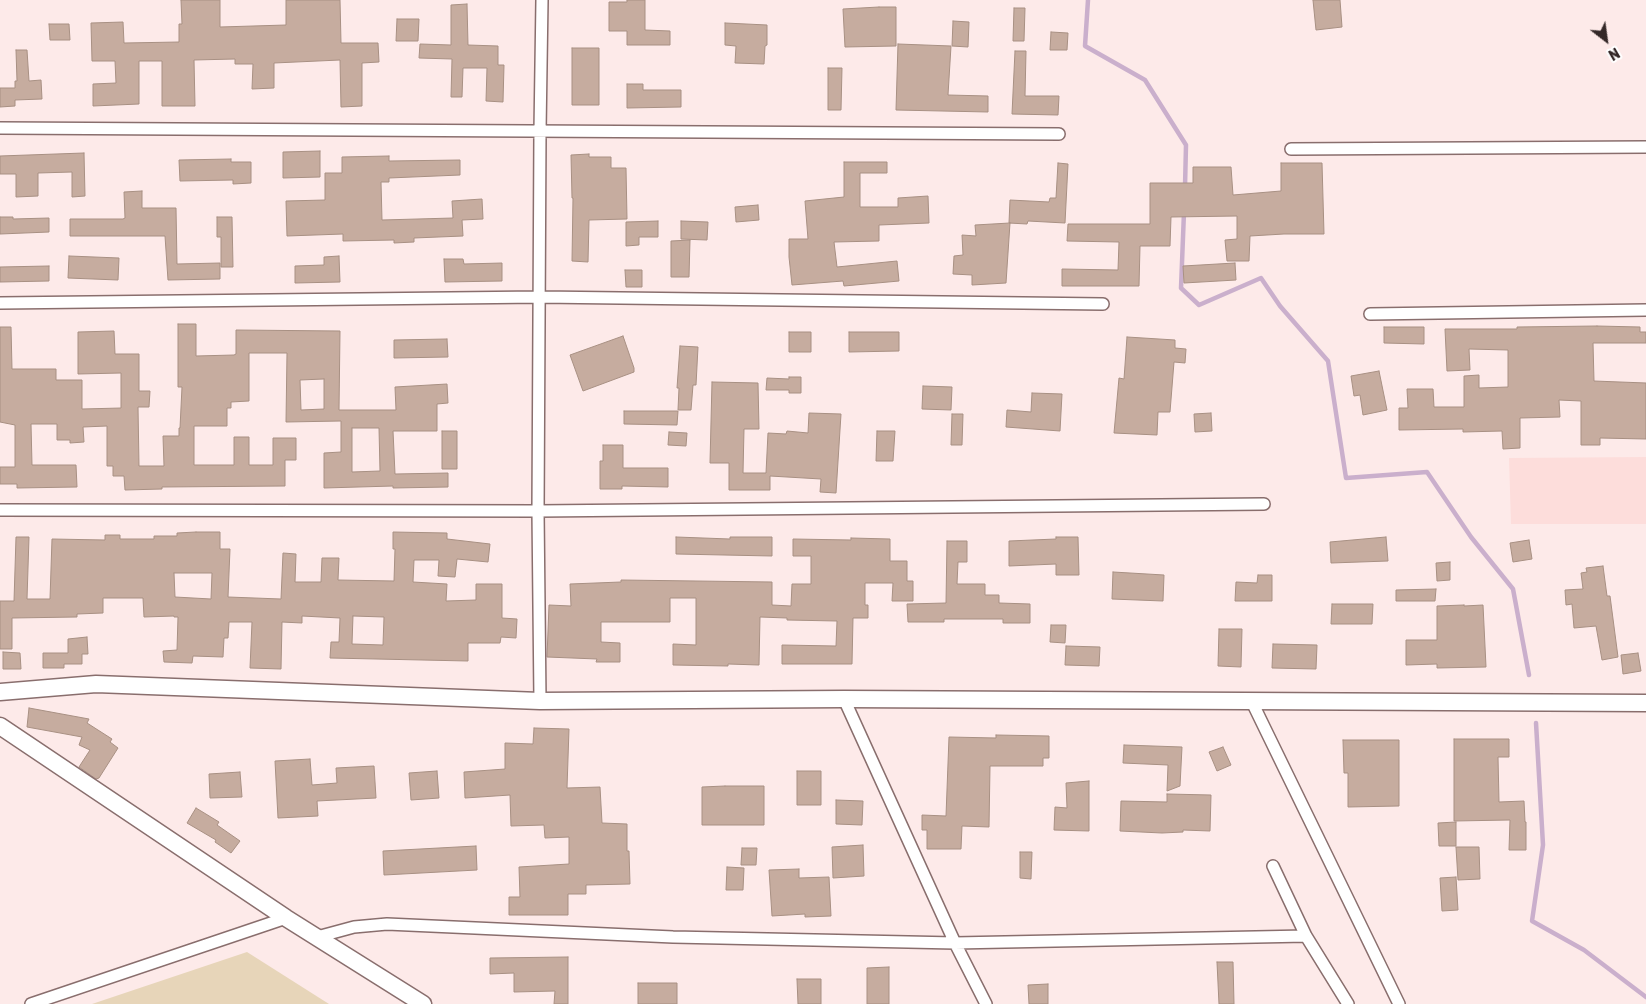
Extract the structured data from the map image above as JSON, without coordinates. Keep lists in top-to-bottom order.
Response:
{
  "north": "bottom right"
}
